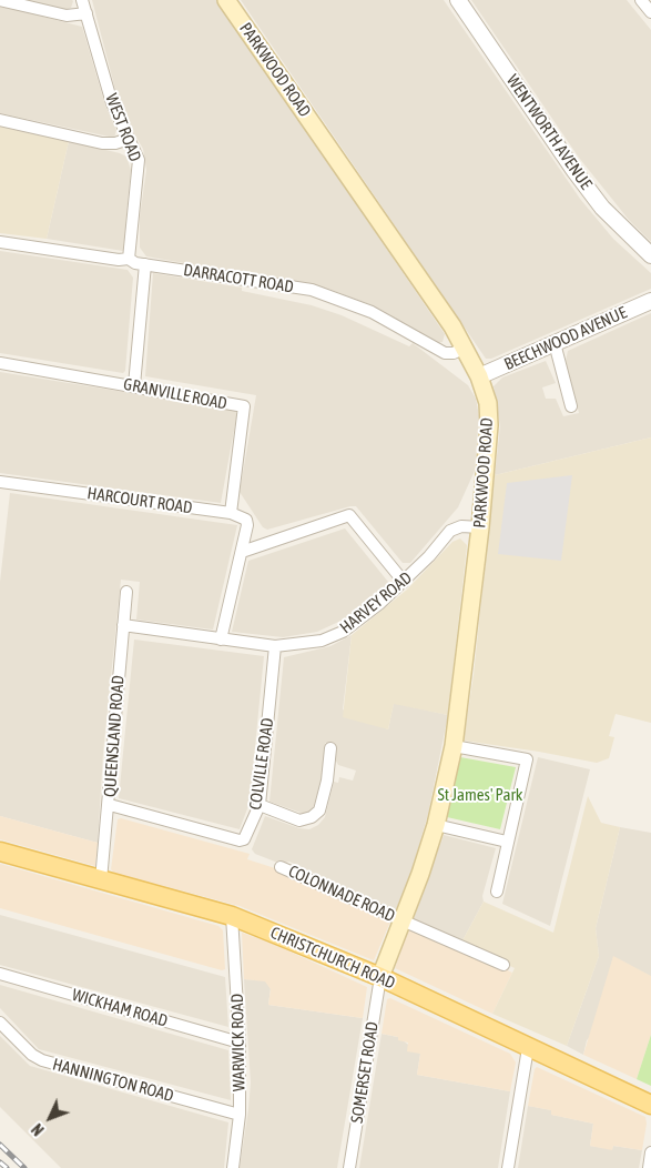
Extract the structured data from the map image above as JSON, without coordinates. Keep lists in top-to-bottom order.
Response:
{
  "streets": {
    "main road": ["PARKWOOD ROAD", "CHRISTCHURCH ROAD"],
    "street": [
      "WEST ROAD",
      "WENTWORTH AVENUE",
      "DARRACOTT ROAD",
      "BEECHWOOD AVENUE",
      "GRANVILLE ROAD",
      "HARCOURT ROAD",
      "HARVEY ROAD",
      "QUEENSLAND ROAD",
      "COLVILLE ROAD",
      "COLONNADE ROAD",
      "WICKHAM ROAD",
      "WARWICK ROAD",
      "SOMERSET ROAD",
      "HANNINGTON ROAD"
    ]
  },
  "crossings": [
    ["PARKWOOD ROAD", "DARRACOTT ROAD"],
    ["PARKWOOD ROAD", "BEECHWOOD AVENUE"],
    ["PARKWOOD ROAD", "HARVEY ROAD"],
    ["PARKWOOD ROAD", "COLONNADE ROAD"],
    ["PARKWOOD ROAD", "CHRISTCHURCH ROAD"],
    ["PARKWOOD ROAD", "SOMERSET ROAD"],
    ["WEST ROAD", "DARRACOTT ROAD"],
    ["GRANVILLE ROAD", "HARCOURT ROAD"],
    ["HARVEY ROAD", "QUEENSLAND ROAD"],
    ["HARVEY ROAD", "COLVILLE ROAD"],
    ["QUEENSLAND ROAD", "COLVILLE ROAD"],
    ["QUEENSLAND ROAD", "CHRISTCHURCH ROAD"],
    ["CHRISTCHURCH ROAD", "WARWICK ROAD"],
    ["CHRISTCHURCH ROAD", "SOMERSET ROAD"],
    ["WICKHAM ROAD", "WARWICK ROAD"],
    ["WARWICK ROAD", "HANNINGTON ROAD"]
  ],
  "parks": ["St James' Park"],
  "north": "bottom left"
}
